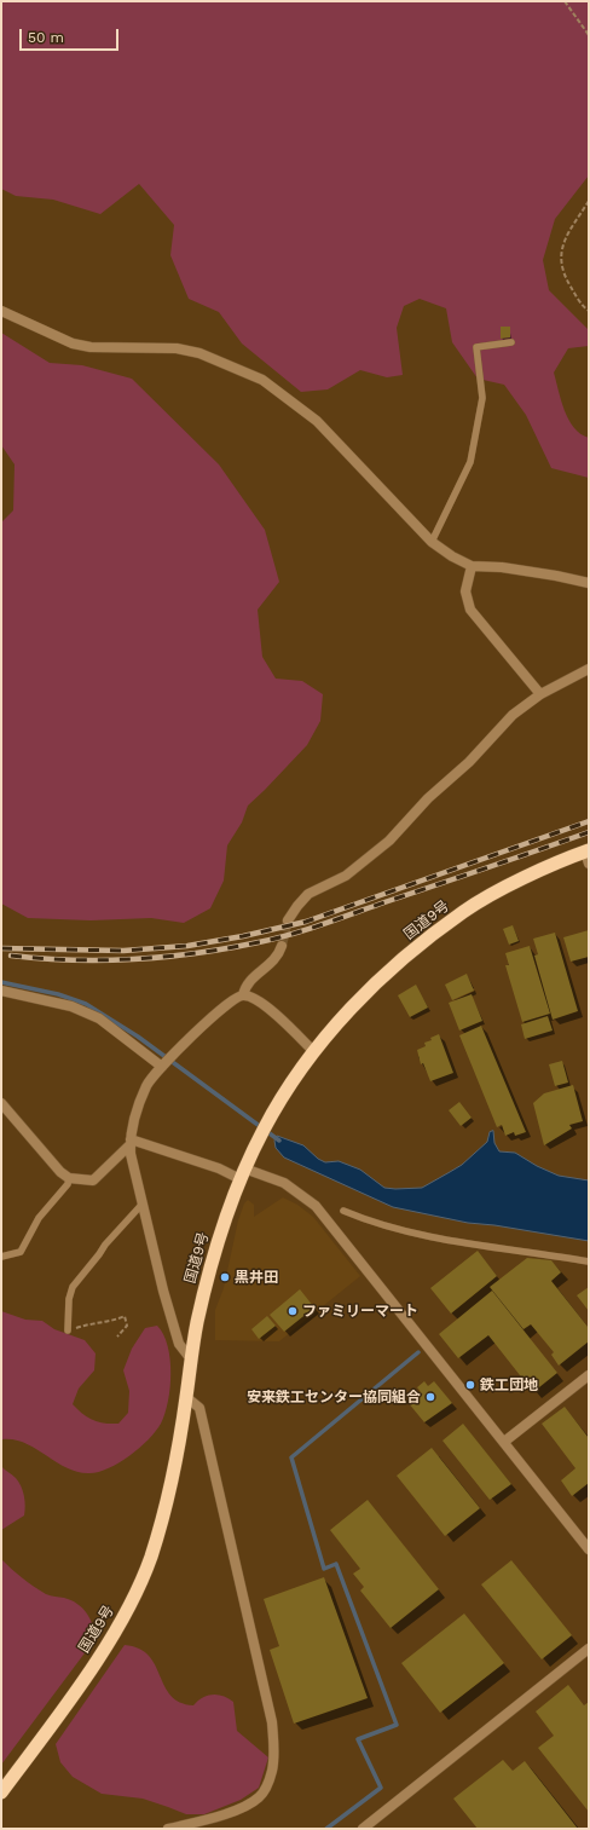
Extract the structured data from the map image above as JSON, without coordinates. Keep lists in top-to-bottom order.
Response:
{
  "streets": {
    "highway": ["国道9号"]
  },
  "places": [
    "黒井田",
    "ファミリーマート",
    "鉄工団地",
    "安来鉄工センター協同組合"
  ],
  "scale_bar": "50 m"
}
